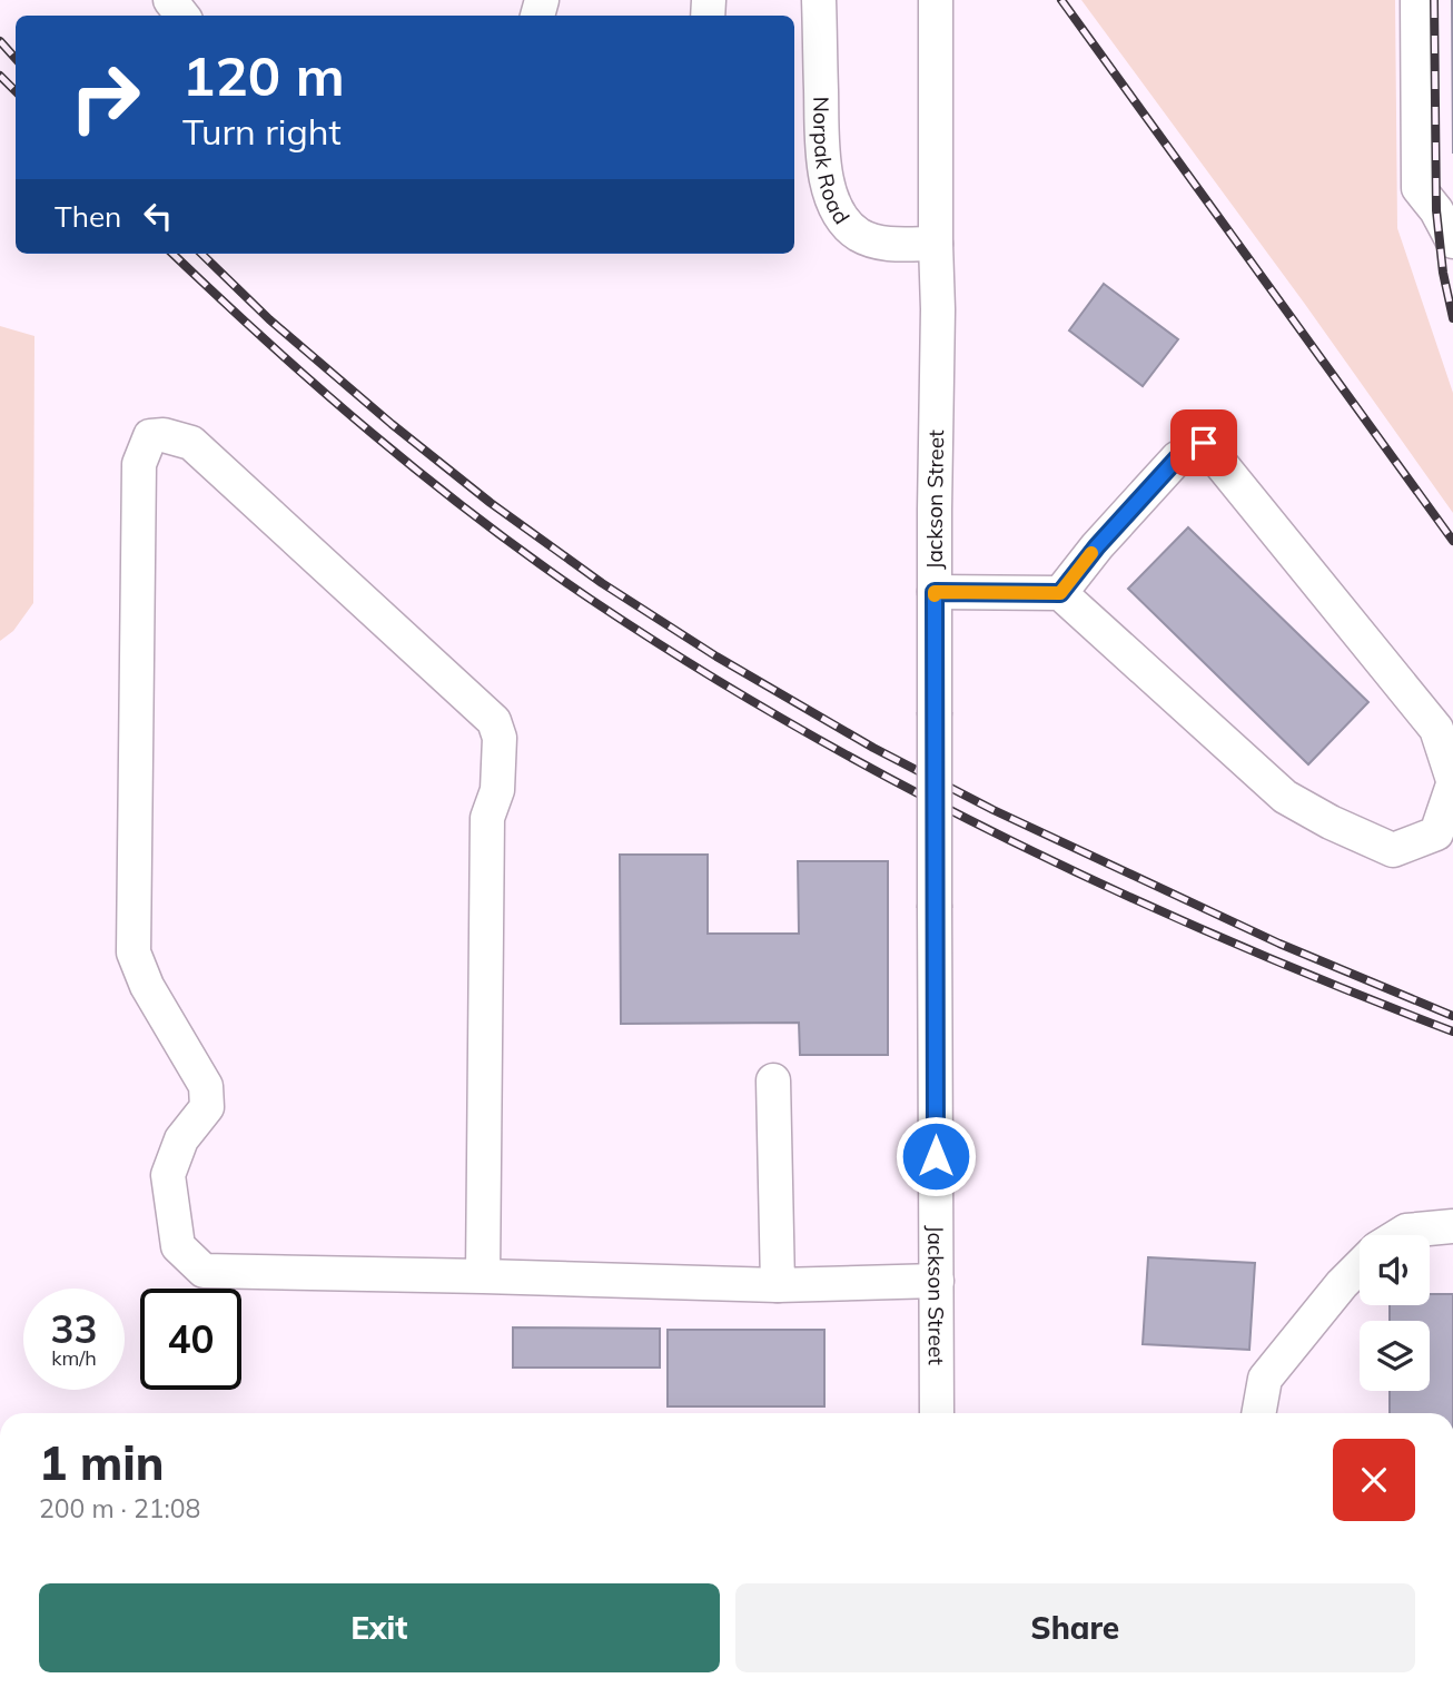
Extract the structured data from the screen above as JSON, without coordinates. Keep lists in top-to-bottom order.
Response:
{
  "streets": {
    "street": ["Norpak Road", "Jackson Street"]
  },
  "crossings": [
    ["Norpak Road", "Jackson Street"]
  ],
  "page": {
    "turn": ["120 m", "Turn right"],
    "then": "Then",
    "speed": "33 km/h",
    "limit": "40",
    "heading": ["1 min", "200 m · 21:08"],
    "buttons": ["Exit", "Share"]
  }
}
